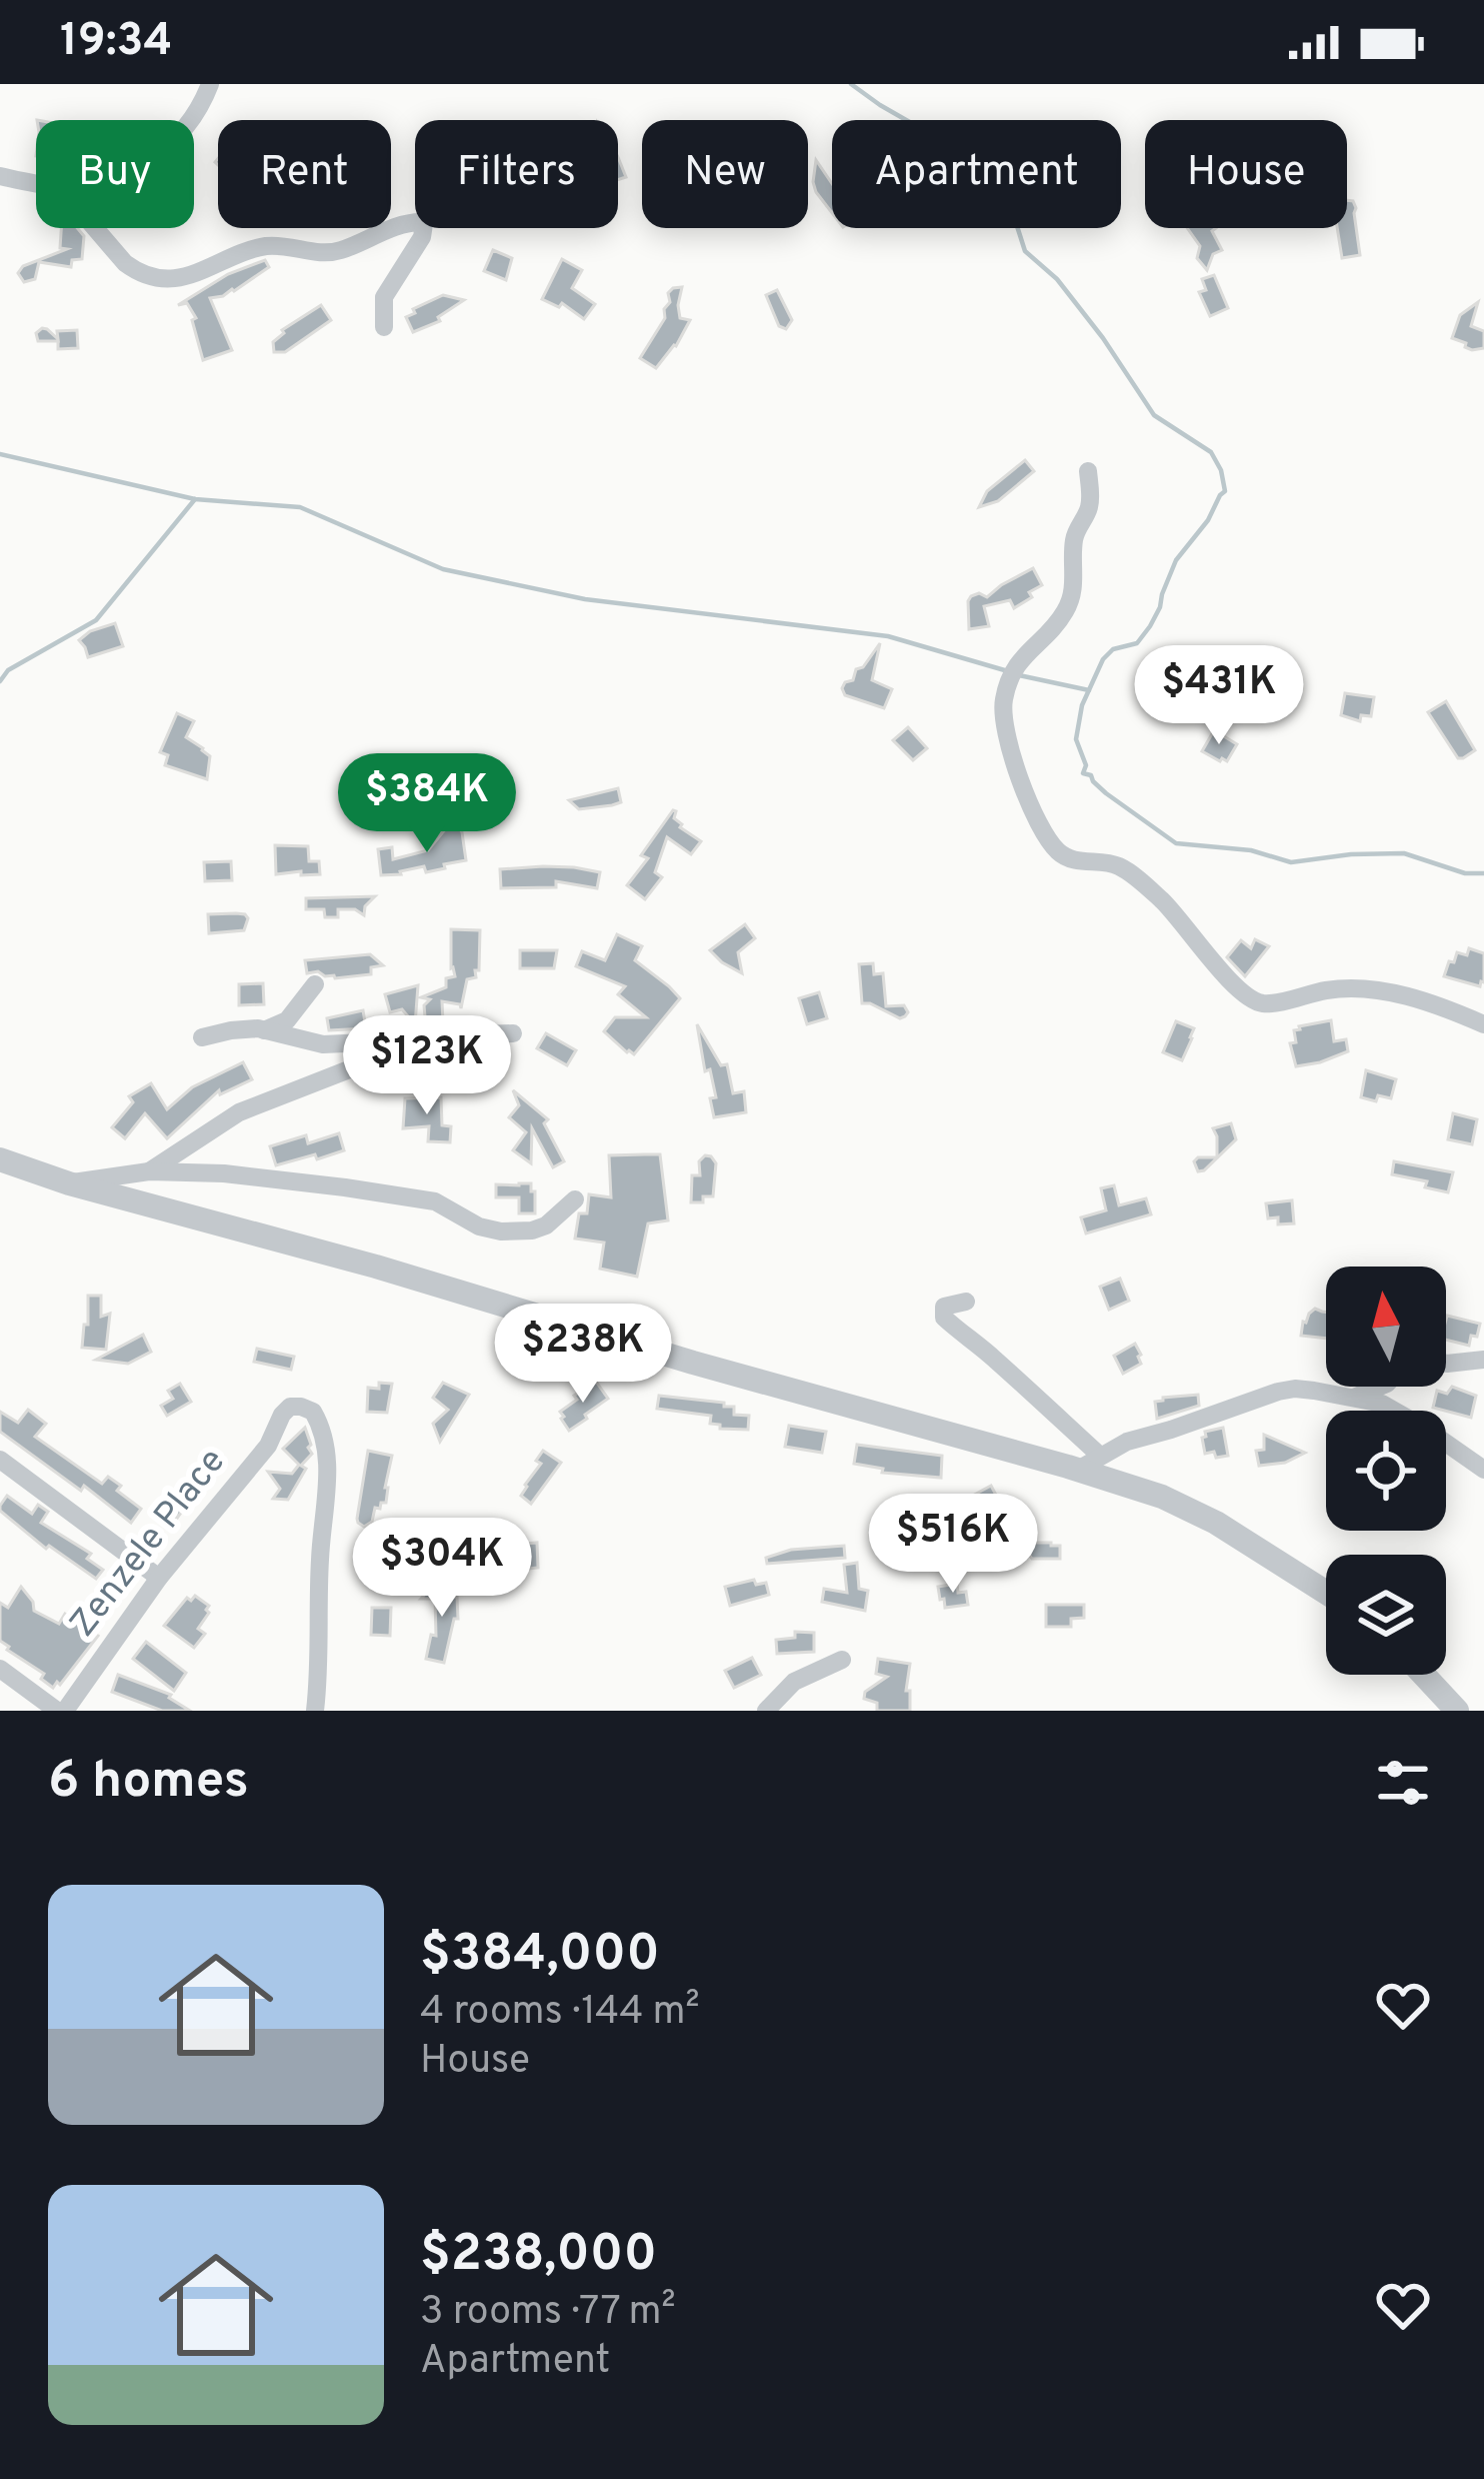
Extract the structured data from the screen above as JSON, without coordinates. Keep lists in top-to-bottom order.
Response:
{
  "streets": {
    "street": ["Zenzele Place"]
  },
  "north": "top",
  "page": {
    "status": "19:34",
    "chip": [
      "Buy",
      "Rent",
      "Filters",
      "New",
      "Apartment",
      "House"
    ],
    "price": [
      "$431K",
      "$384K",
      "$123K",
      "$238K",
      "$516K",
      "$304K"
    ],
    "heading": "6 homes",
    "list": [
      {
        "name": "$384,000",
        "note": "4 rooms · 144 m² · House"
      },
      {
        "name": "$238,000",
        "note": "3 rooms · 77 m² · Apartment"
      }
    ]
  }
}
